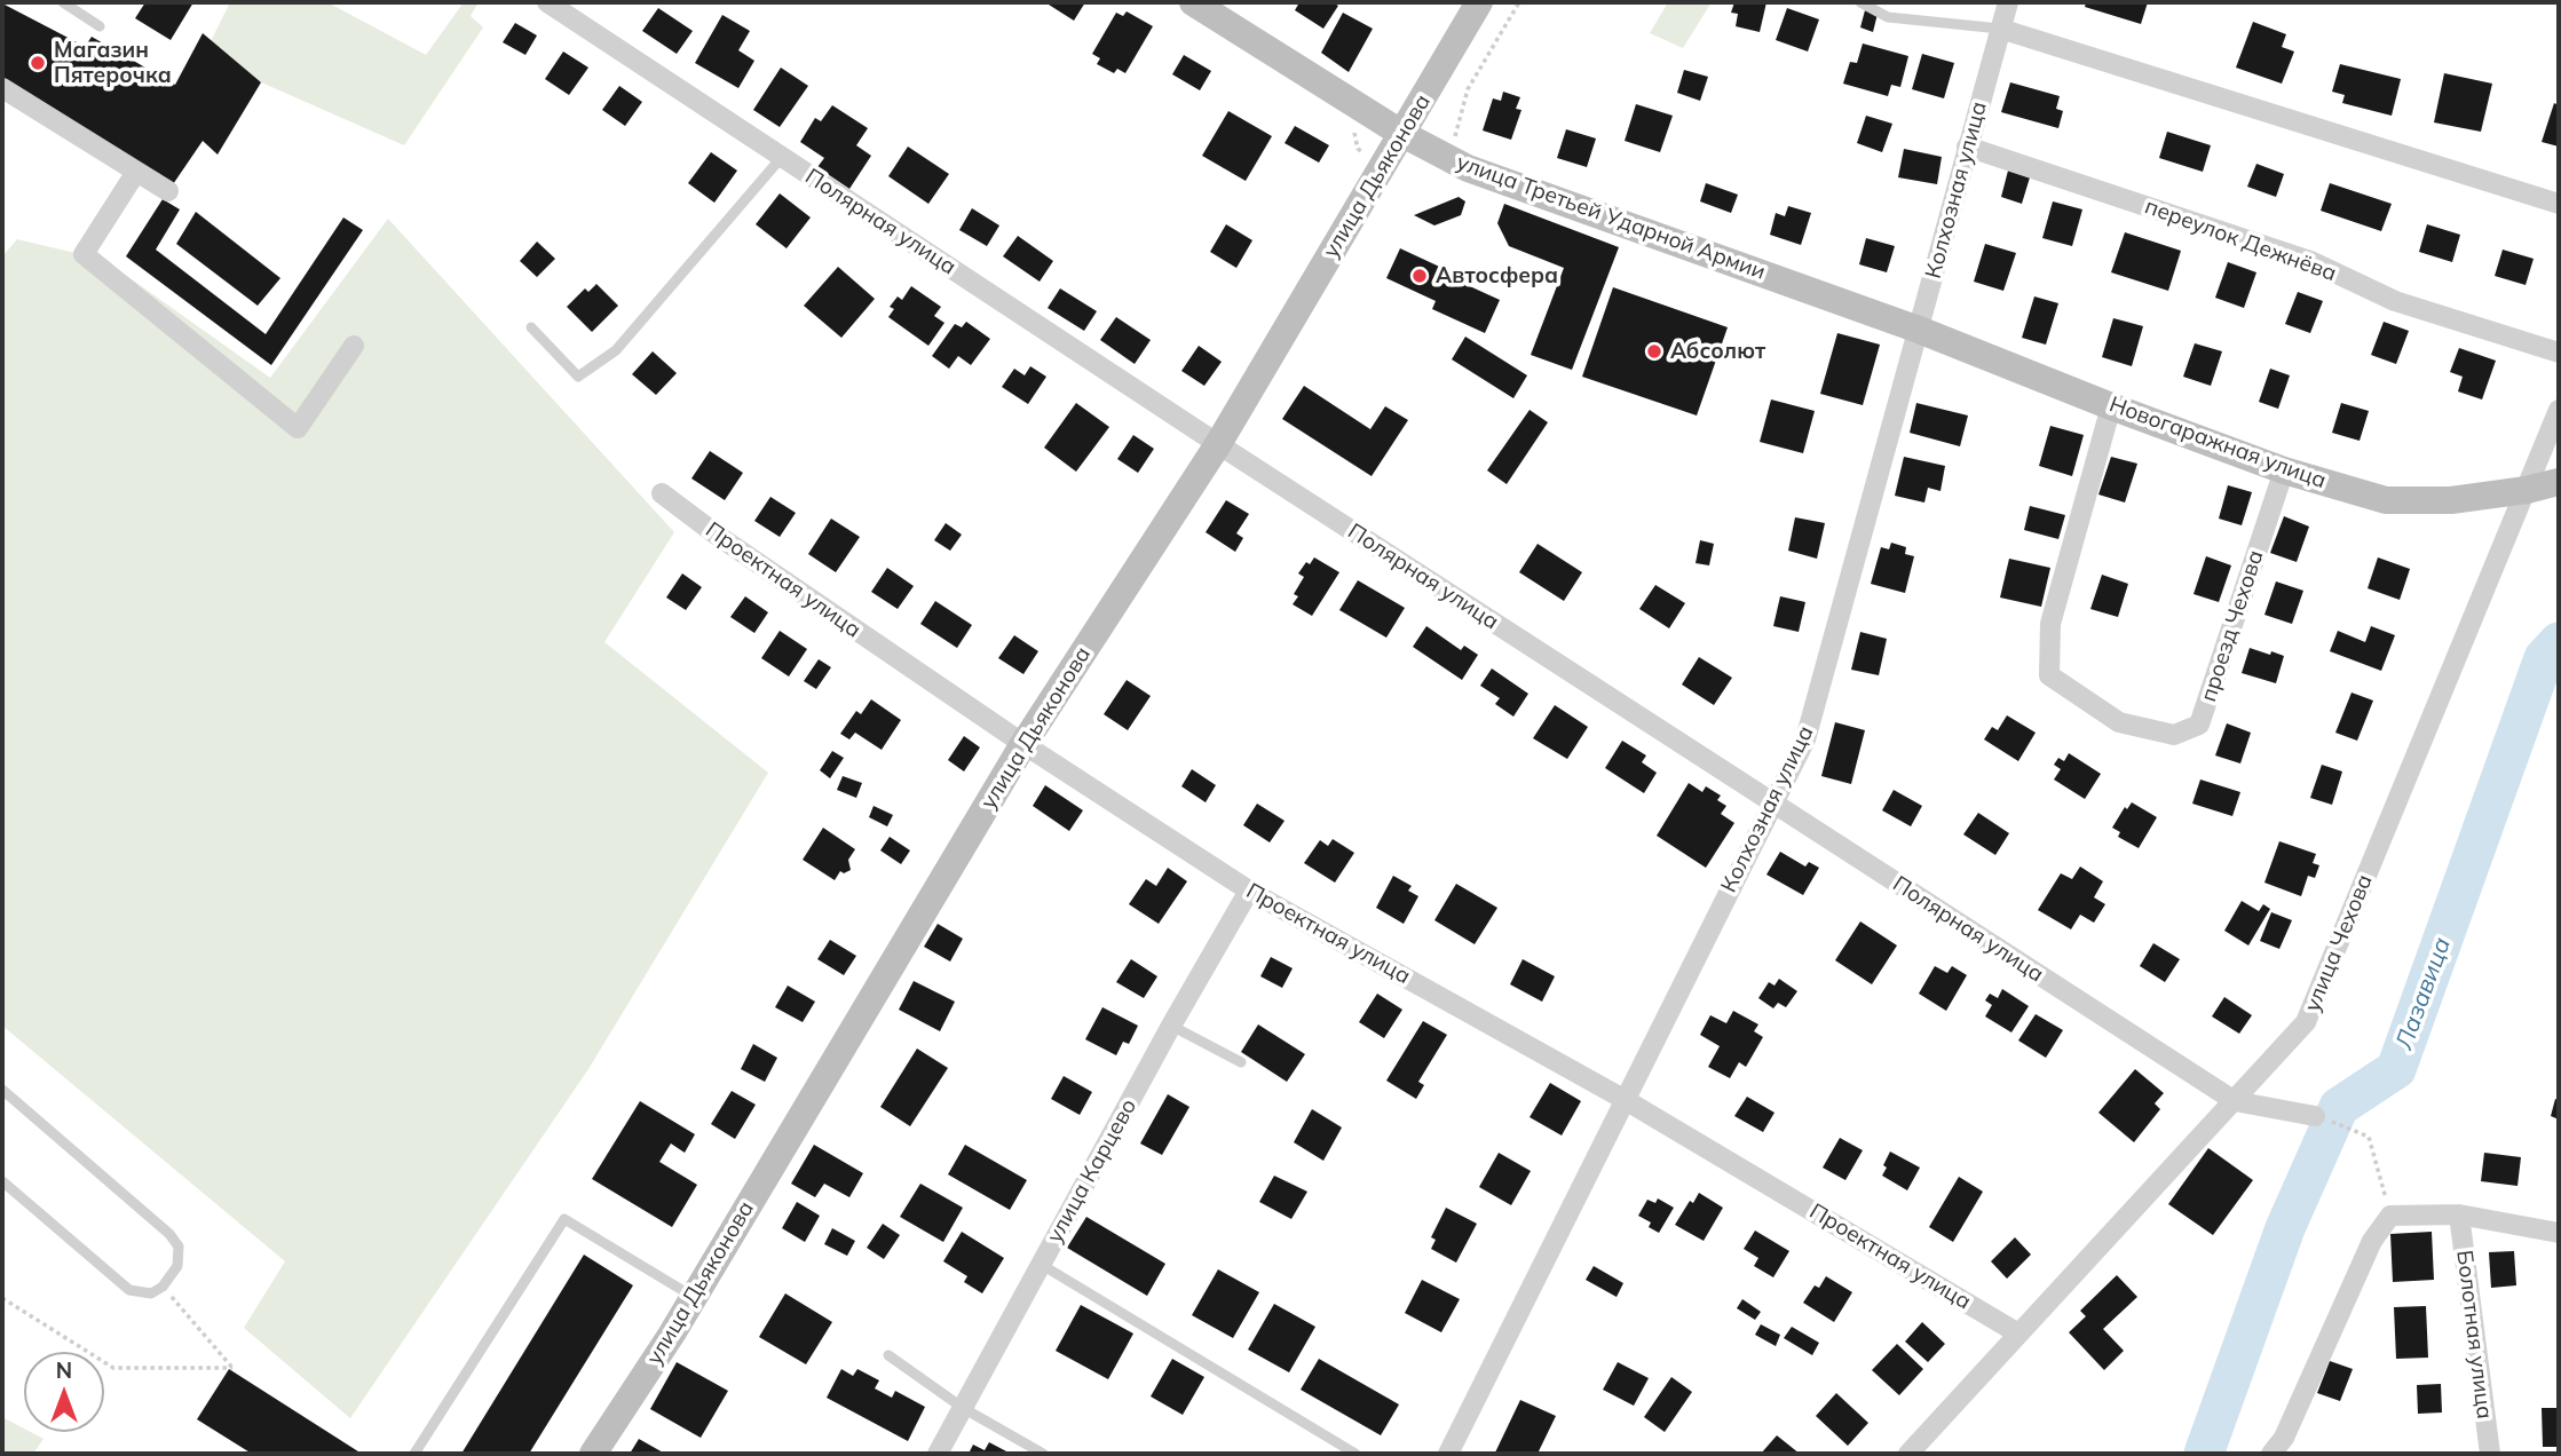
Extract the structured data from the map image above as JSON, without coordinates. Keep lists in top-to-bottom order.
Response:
{
  "streets": {
    "main road": ["улица Дьяконова", "улица Третьей Ударной Армии", "Новогаражная улица"],
    "street": [
      "Колхозная улица",
      "Полярная улица",
      "переулок Дежнёва",
      "Проектная улица",
      "проезд Чехова",
      "улица Чехова",
      "улица Карцево",
      "Болотная улица"
    ]
  },
  "crossings": [
    ["улица Дьяконова", "улица Третьей Ударной Армии"],
    ["улица Дьяконова", "Полярная улица"],
    ["улица Дьяконова", "Проектная улица"],
    ["Колхозная улица", "улица Третьей Ударной Армии"],
    ["Колхозная улица", "Полярная улица"],
    ["Колхозная улица", "переулок Дежнёва"],
    ["Колхозная улица", "Новогаражная улица"],
    ["Колхозная улица", "Проектная улица"],
    ["улица Третьей Ударной Армии", "Новогаражная улица"],
    ["Полярная улица", "улица Чехова"],
    ["Новогаражная улица", "проезд Чехова"],
    ["Новогаражная улица", "улица Чехова"],
    ["Проектная улица", "улица Чехова"],
    ["Проектная улица", "улица Карцево"]
  ],
  "water": ["Лазавица"],
  "places": ["Магазин Пятерочка", "Автосфера", "Абсолют"],
  "north": "top"
}
